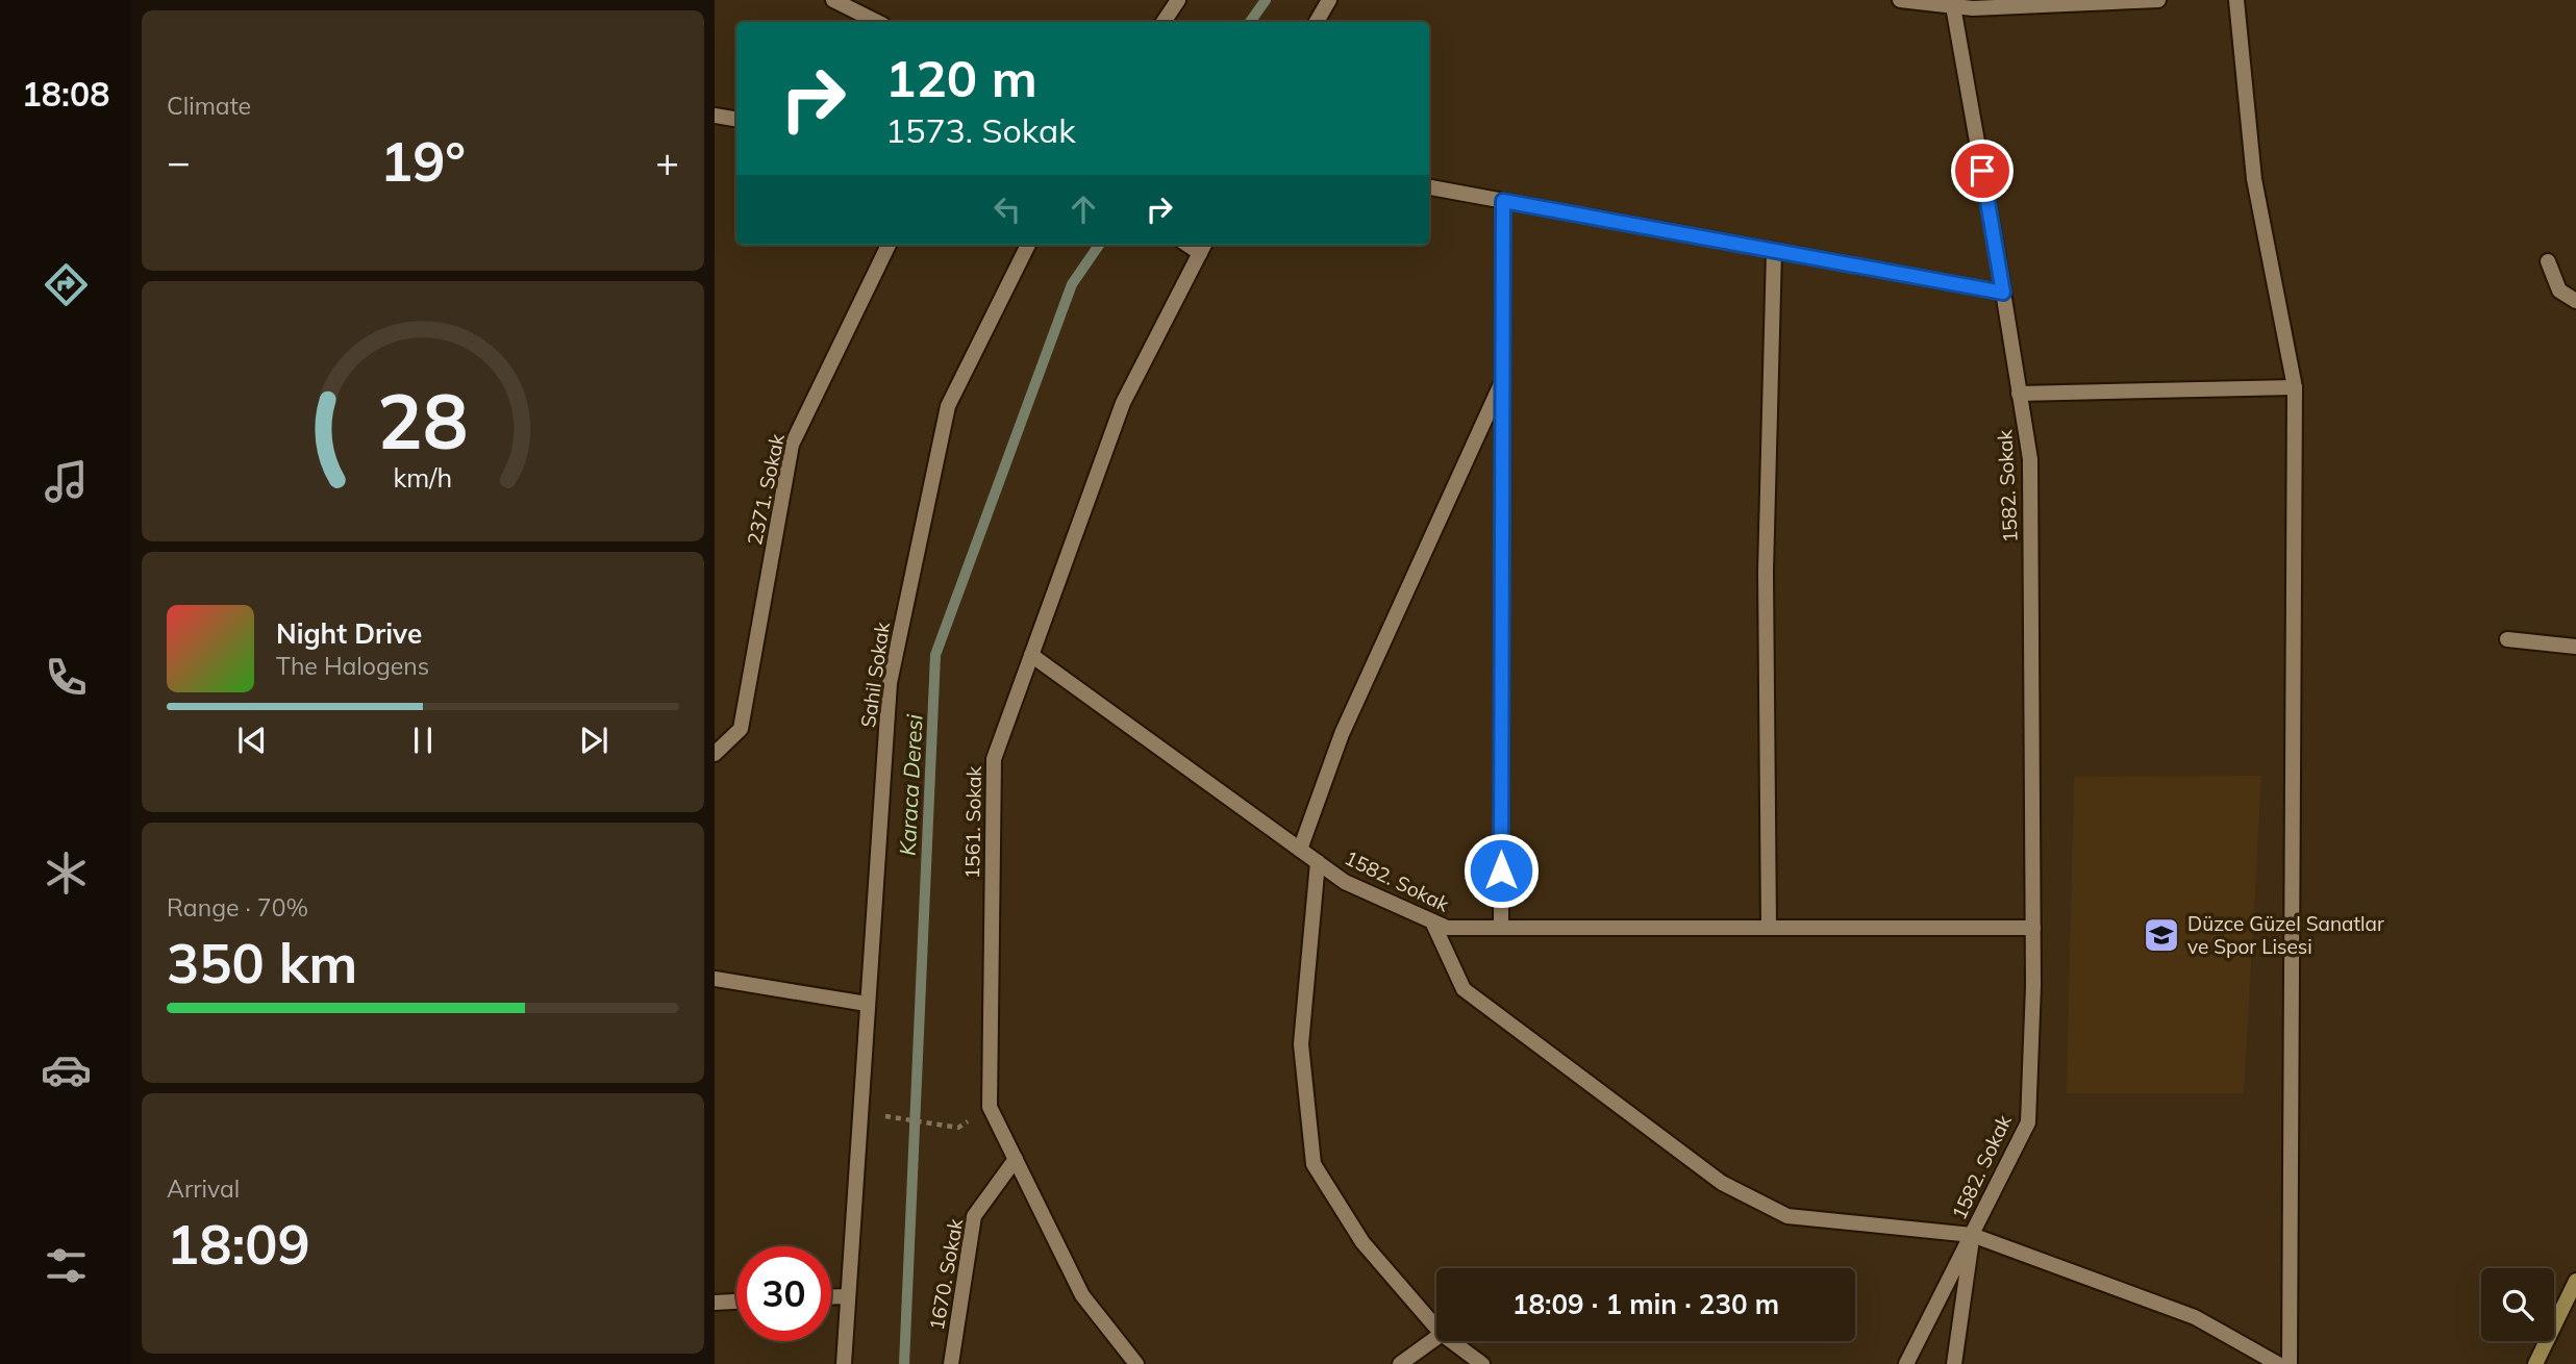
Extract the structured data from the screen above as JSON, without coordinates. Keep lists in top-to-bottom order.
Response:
{
  "streets": {
    "street": [
      "1582. Sokak",
      "2371. Sokak",
      "Sahil Sokak",
      "1561. Sokak",
      "1670. Sokak"
    ]
  },
  "crossings": [
    ["1582. Sokak", "1561. Sokak"],
    ["1561. Sokak", "1670. Sokak"]
  ],
  "water": ["Karaca Deresi"],
  "places": {
    "school or university": ["Düzce Güzel Sanatlar ve Spor Lisesi"]
  },
  "page": {
    "tabs": "18:08",
    "tile": [
      "Climate",
      ["Range · 70%", "350 km"],
      ["Arrival", "18:09"]
    ],
    "turn": ["120 m", "1573. Sokak"],
    "heat": ["−", "19°", "+"],
    "song": ["Night Drive", "The Halogens"],
    "limit": "30",
    "trip": "18:09 · 1 min · 230 m",
    "gauge": ["28", "km/h"]
  }
}
